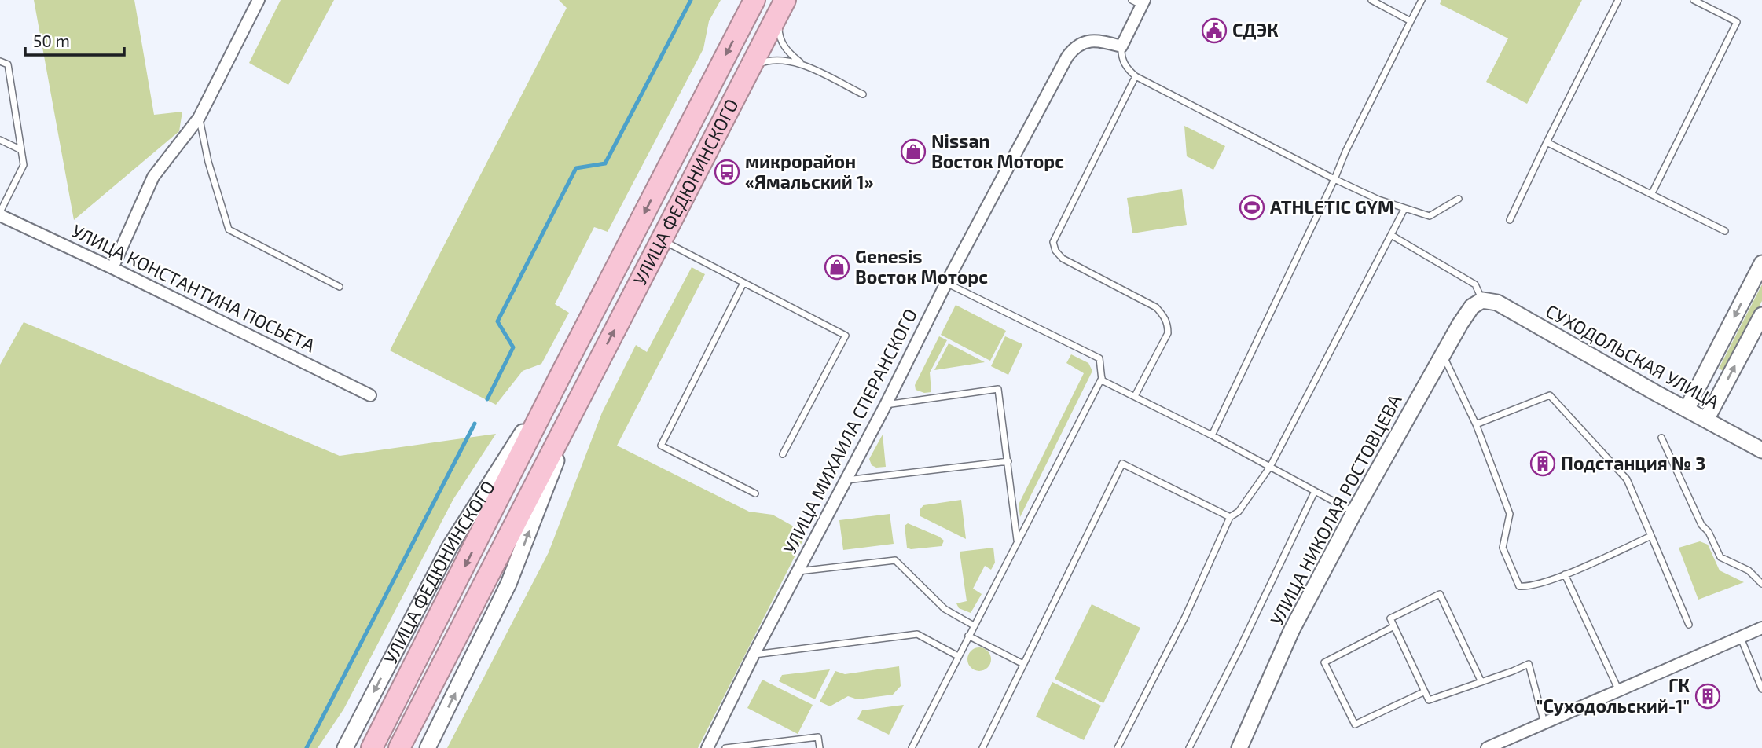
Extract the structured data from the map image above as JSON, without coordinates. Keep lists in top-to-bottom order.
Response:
{
  "streets": {
    "highway": ["УЛИЦА ФЕДЮНИНСКОГО"],
    "street": [
      "УЛИЦА КОНСТАНТИНА ПОСЬЕТА",
      "СУХОДОЛЬСКАЯ УЛИЦА",
      "УЛИЦА МИХАИЛА СПЕРАНСКОГО",
      "УЛИЦА НИКОЛАЯ РОСТОВЦЕВА"
    ]
  },
  "crossings": [
    ["СУХОДОЛЬСКАЯ УЛИЦА", "УЛИЦА НИКОЛАЯ РОСТОВЦЕВА"]
  ],
  "places": {
    "public building": ["СДЭК"],
    "shop": ["Nissan Восток Моторс", "Genesis Восток Моторс"],
    "bus stop": ["микрорайон «Ямальский 1»"],
    "sports": ["ATHLETIC GYM"],
    "building": ["Подстанция № 3", "ГК \"Суходольский-1\""]
  },
  "scale_bar": "50 m"
}
